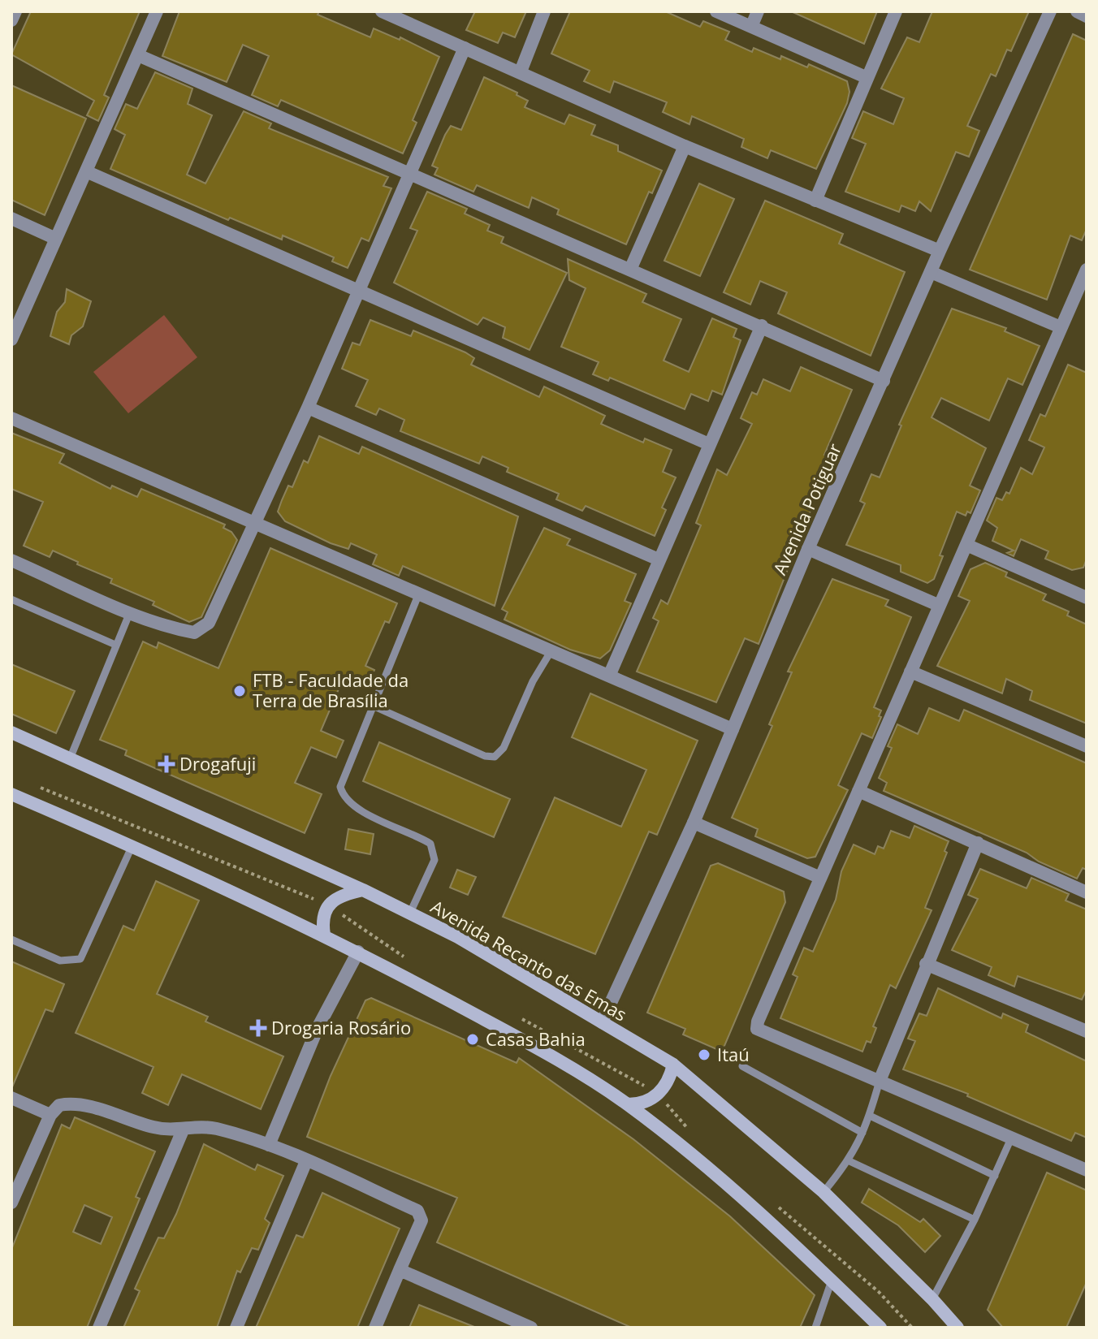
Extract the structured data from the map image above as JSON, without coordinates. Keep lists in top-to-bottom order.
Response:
{
  "streets": {
    "main road": ["Avenida Recanto das Emas"],
    "street": ["Avenida Potiguar"]
  },
  "crossings": [
    ["Avenida Potiguar", "Avenida Recanto das Emas"]
  ],
  "places": {
    "other": ["FTB - Faculdade da Terra de Brasília", "Casas Bahia", "Itaú"],
    "health": ["Drogafuji", "Drogaria Rosário"]
  }
}
